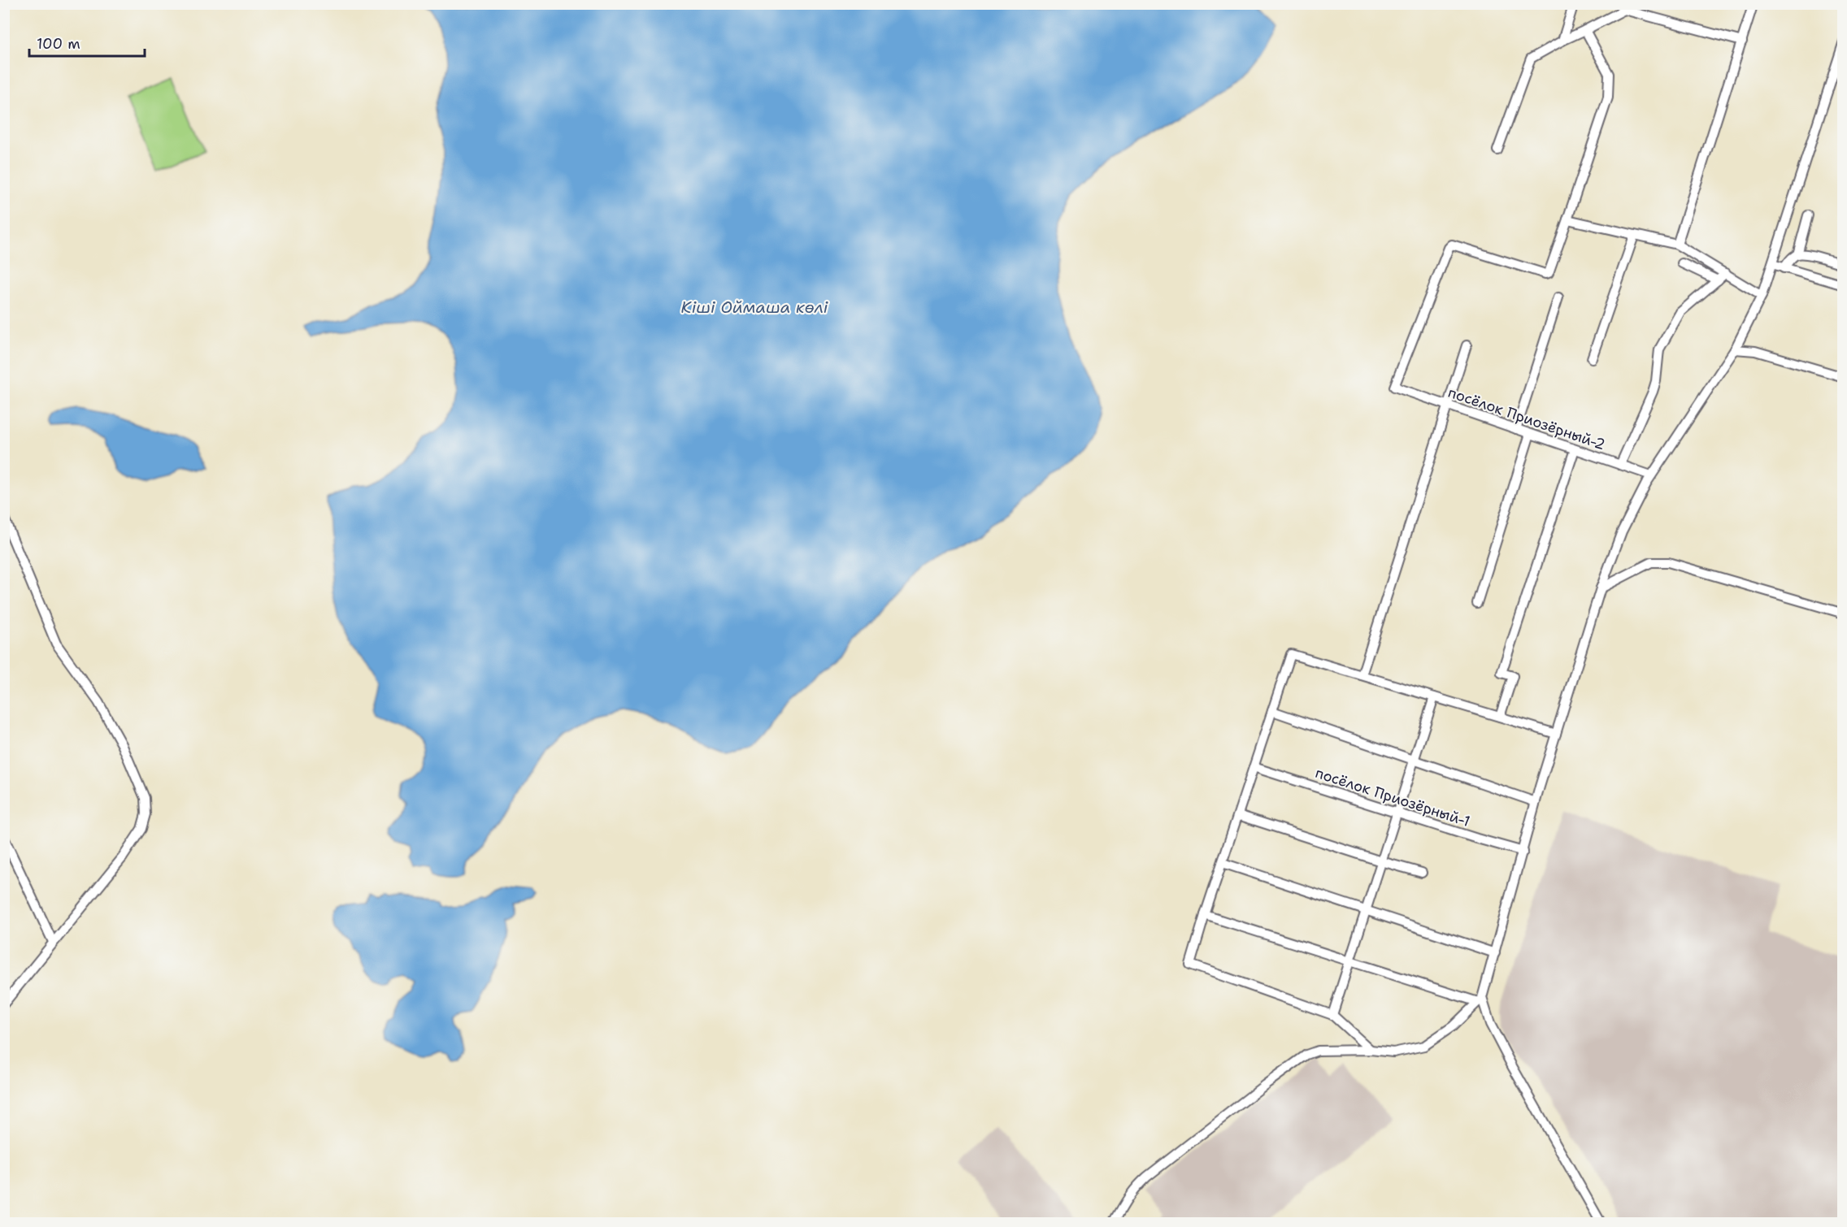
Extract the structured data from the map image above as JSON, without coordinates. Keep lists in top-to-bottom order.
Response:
{
  "streets": {
    "street": ["посёлок Приозёрный-2", "посёлок Приозёрный-1"]
  },
  "water": ["Кіші Оймаша көлi"],
  "scale_bar": "100 m"
}
